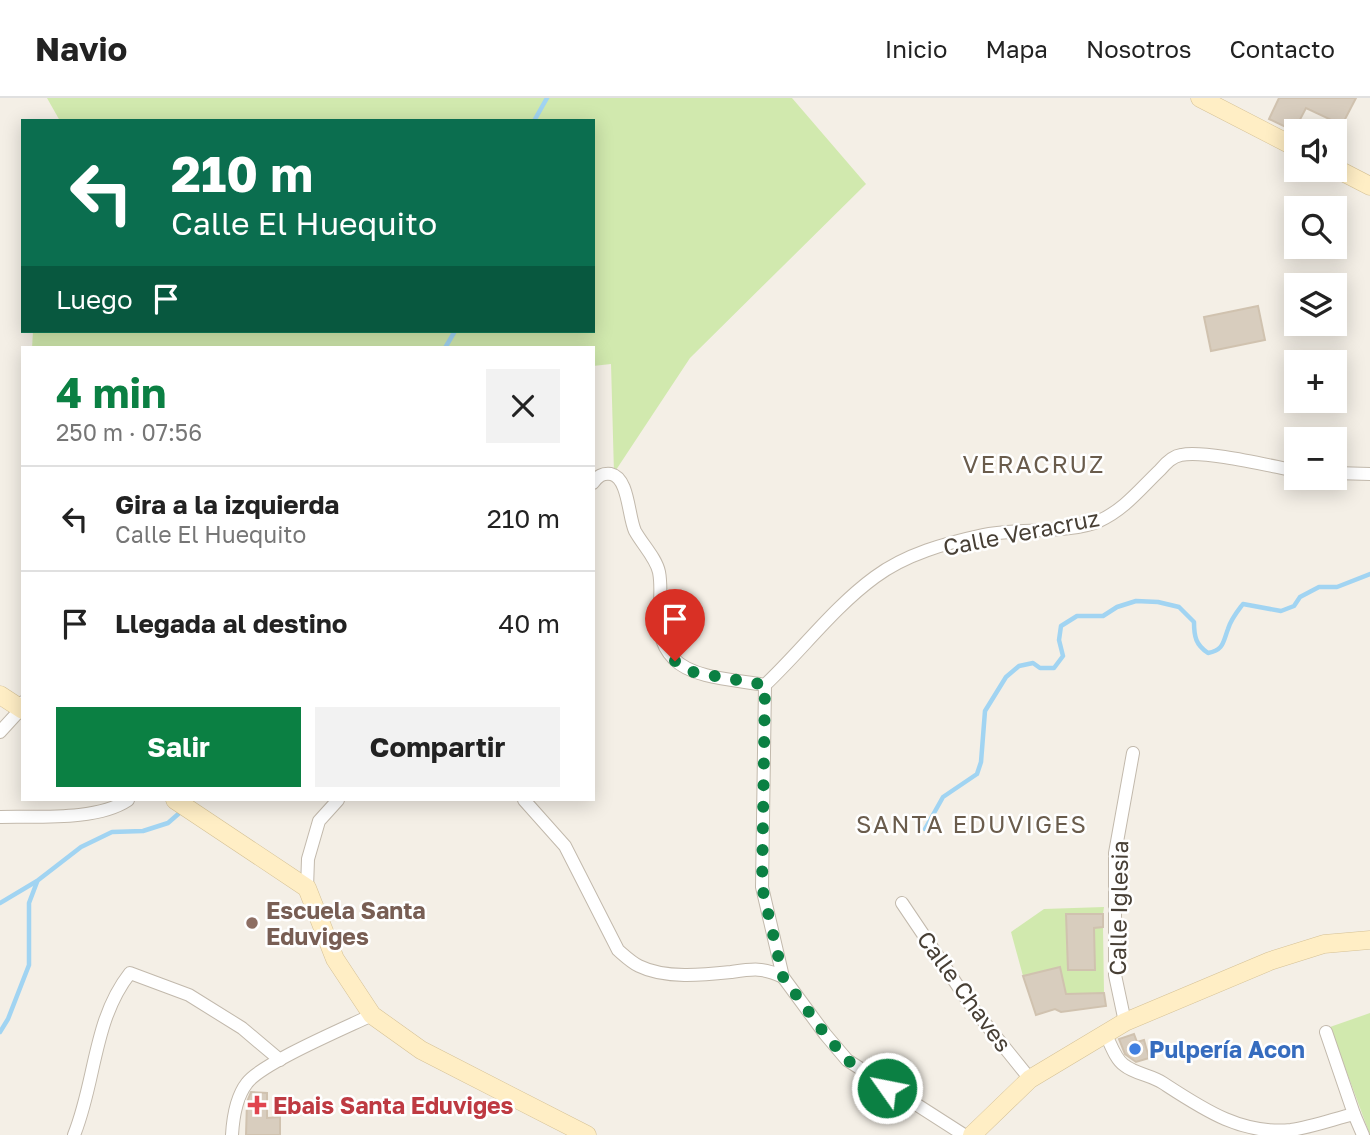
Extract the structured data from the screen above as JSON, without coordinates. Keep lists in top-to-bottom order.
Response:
{
  "streets": {
    "street": ["Calle Veracruz", "Calle Iglesia", "Calle Chaves"]
  },
  "districts": ["VERACRUZ", "SANTA EDUVIGES"],
  "places": {
    "other": ["Escuela Santa Eduviges", "Pulpería Acon"],
    "health": ["Ebais Santa Eduviges"]
  },
  "page": {
    "header": "Navio",
    "nav": [
      "Inicio",
      "Mapa",
      "Nosotros",
      "Contacto"
    ],
    "map_buttons": ["+", "−"],
    "turn": ["210 m", "Calle El Huequito"],
    "then": "Luego",
    "heading": ["4 min", "250 m · 07:56"],
    "list": [
      {
        "name": "Gira a la izquierda",
        "note": "Calle El Huequito",
        "value": "210 m"
      },
      {
        "name": "Llegada al destino",
        "value": "40 m"
      }
    ],
    "buttons": ["Salir", "Compartir"]
  }
}
